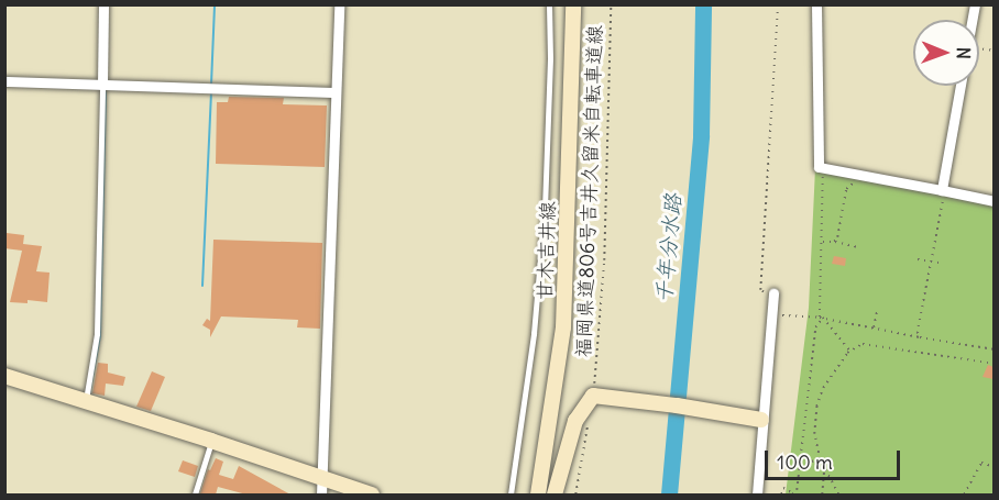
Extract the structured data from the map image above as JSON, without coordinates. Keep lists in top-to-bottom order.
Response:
{
  "streets": {
    "main road": ["甘木吉井線"],
    "path": ["福岡県道806号吉井久留米自転車道線"]
  },
  "water": ["千年分水路"],
  "scale_bar": "100 m",
  "north": "right"
}
